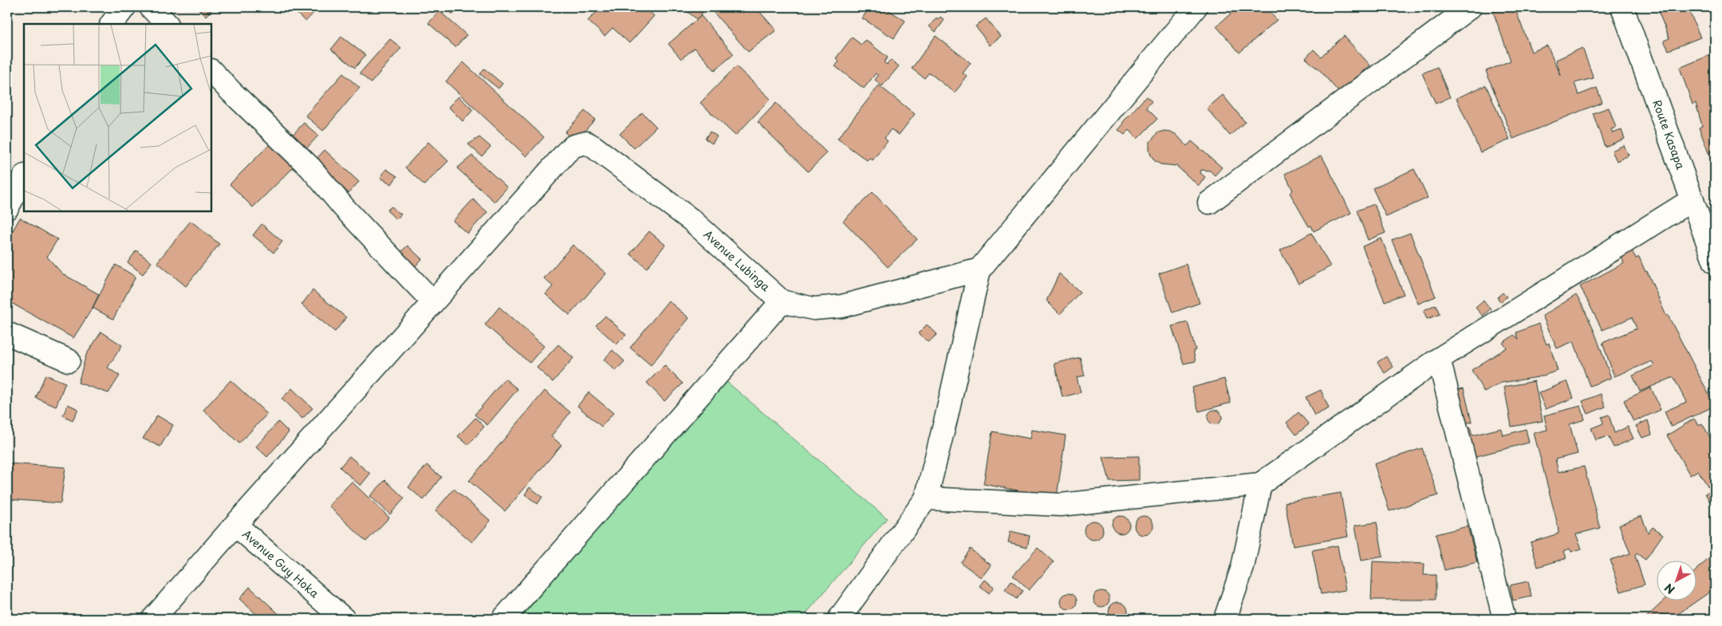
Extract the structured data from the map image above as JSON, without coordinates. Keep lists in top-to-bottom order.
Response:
{
  "streets": {
    "street": ["Route Kasapa", "Avenue Lubinga", "Avenue Guy Hoka"]
  },
  "crossings": [
    ["Avenue Lubinga", "Avenue Guy Hoka"]
  ],
  "north": "bottom left"
}
